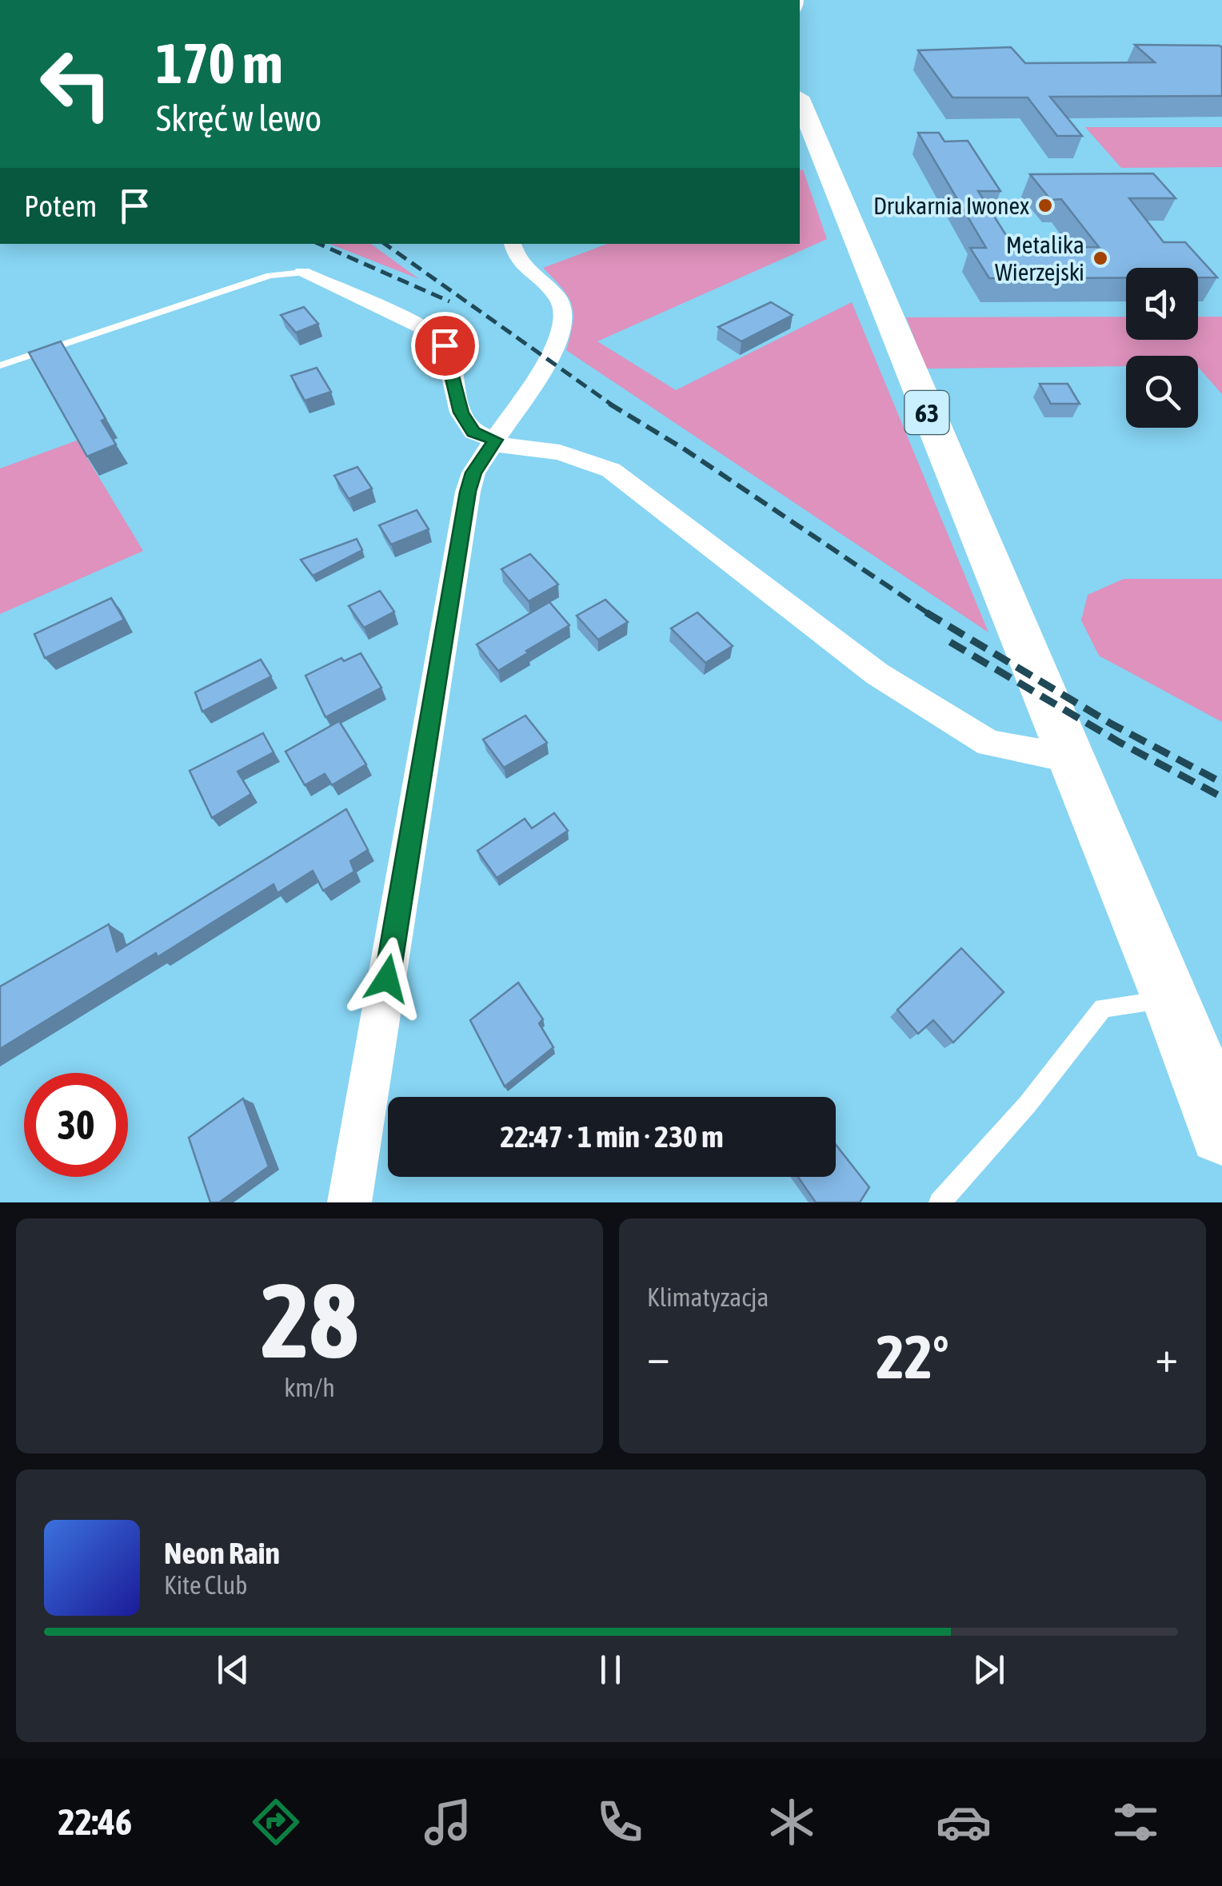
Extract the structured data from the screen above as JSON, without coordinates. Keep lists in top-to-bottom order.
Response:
{
  "streets": {
    "main road": ["63"]
  },
  "places": ["Drukarnia Iwonex", "Metalika Wierzejski"],
  "page": {
    "turn": ["170 m", "Skręć w lewo"],
    "then": "Potem",
    "limit": "30",
    "trip": "22:47 · 1 min · 230 m",
    "tile": [
      ["28", "km/h"],
      "Klimatyzacja"
    ],
    "heat": ["−", "22°", "+"],
    "song": ["Neon Rain", "Kite Club"],
    "tabs": "22:46"
  }
}
